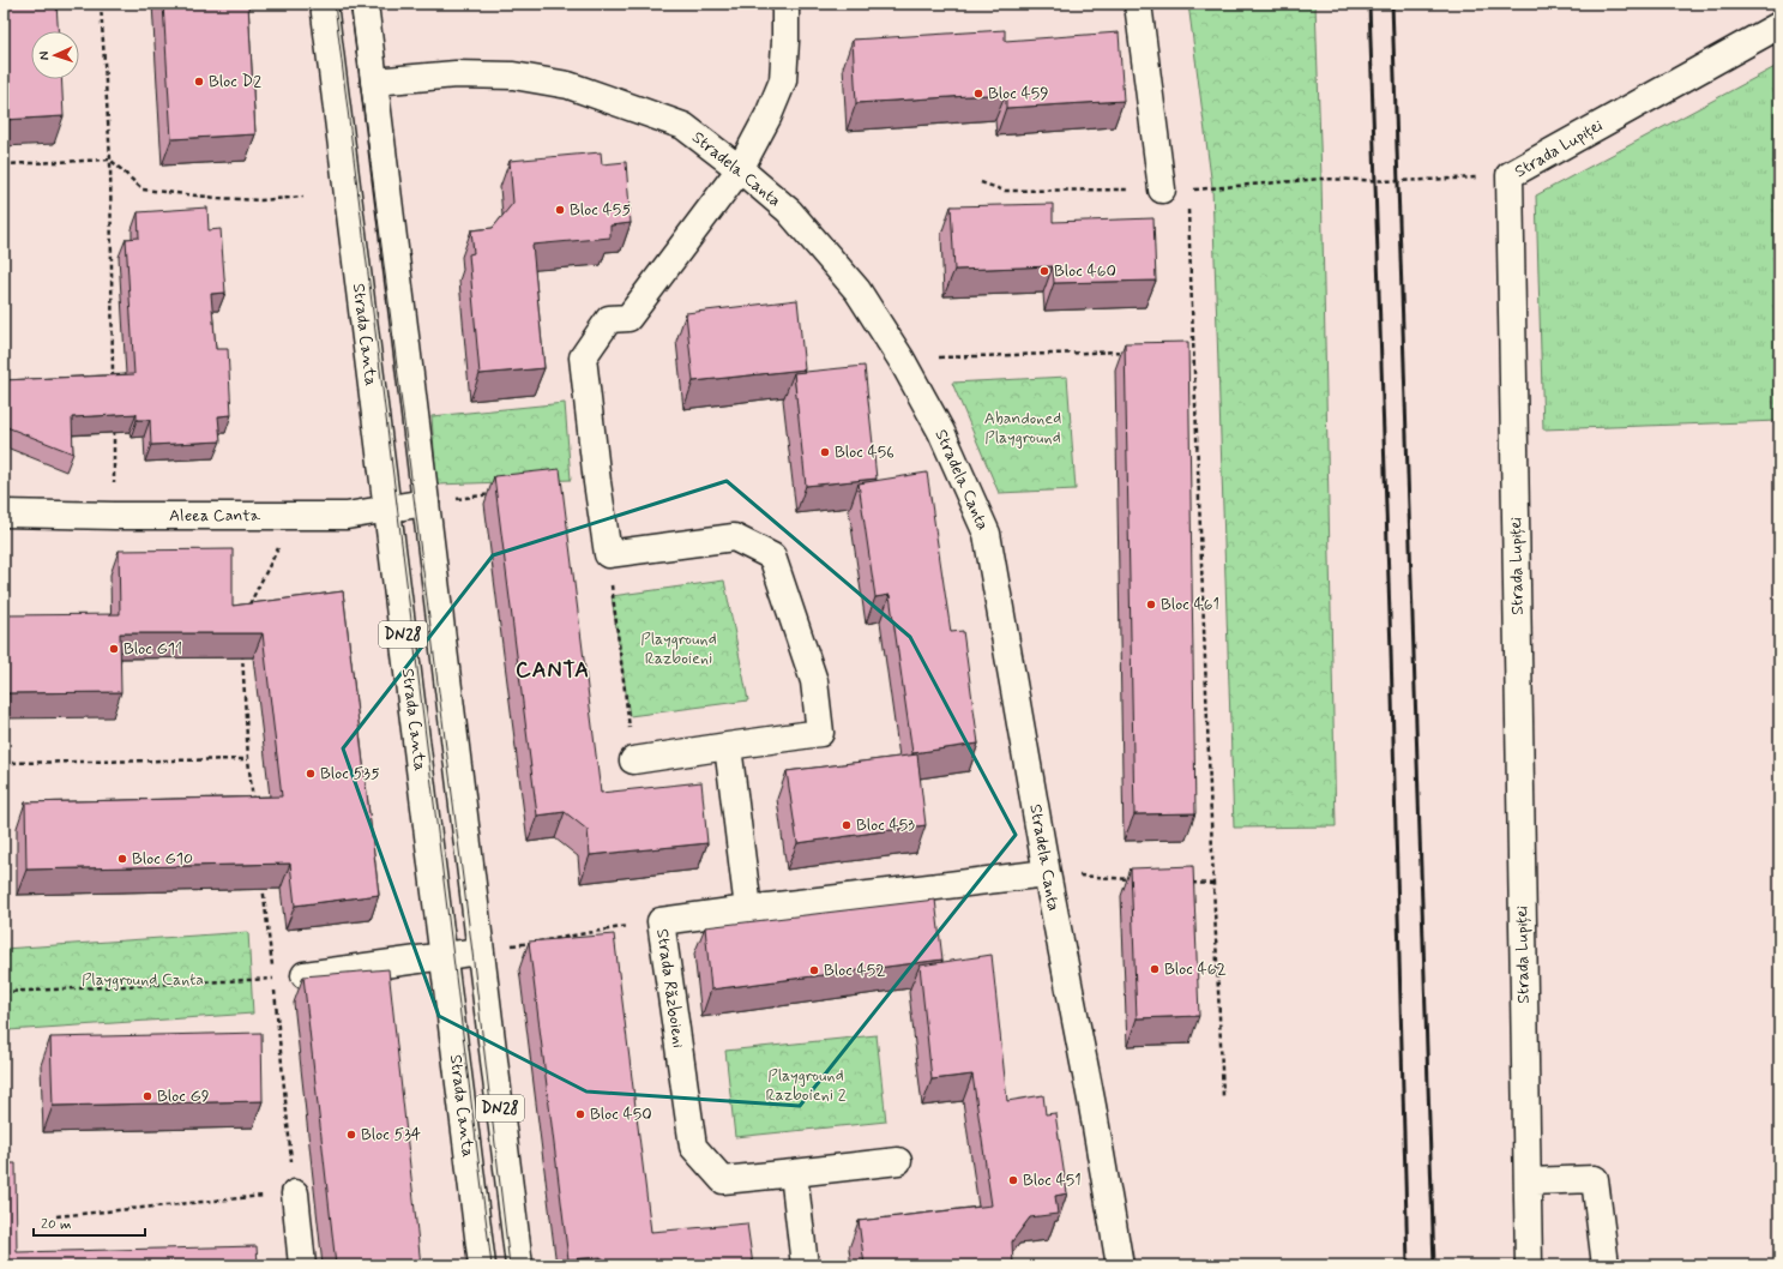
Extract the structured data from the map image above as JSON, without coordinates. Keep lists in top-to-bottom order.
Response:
{
  "streets": {
    "street": [
      "Strada Lupiței",
      "Stradela Canta",
      "Strada Canta",
      "Aleea Canta",
      "DN28",
      "Strada Războieni"
    ]
  },
  "crossings": [
    ["Stradela Canta", "DN28"],
    ["Stradela Canta", "Strada Războieni"],
    ["Strada Canta", "Aleea Canta"],
    ["Aleea Canta", "DN28"]
  ],
  "districts": ["CANTA"],
  "parks": [
    "Abandoned Playground",
    "Playground Razboieni",
    "Playground Canta",
    "Playground Razboieni 2"
  ],
  "places": [
    "Bloc D2",
    "Bloc 459",
    "Bloc 455",
    "Bloc 460",
    "Bloc 456",
    "Bloc 461",
    "Bloc G11",
    "Bloc 535",
    "Bloc 453",
    "Bloc G10",
    "Bloc 462",
    "Bloc 452",
    "Bloc G9",
    "Bloc 450",
    "Bloc 534",
    "Bloc 451"
  ],
  "scale_bar": "20 m",
  "north": "left"
}
